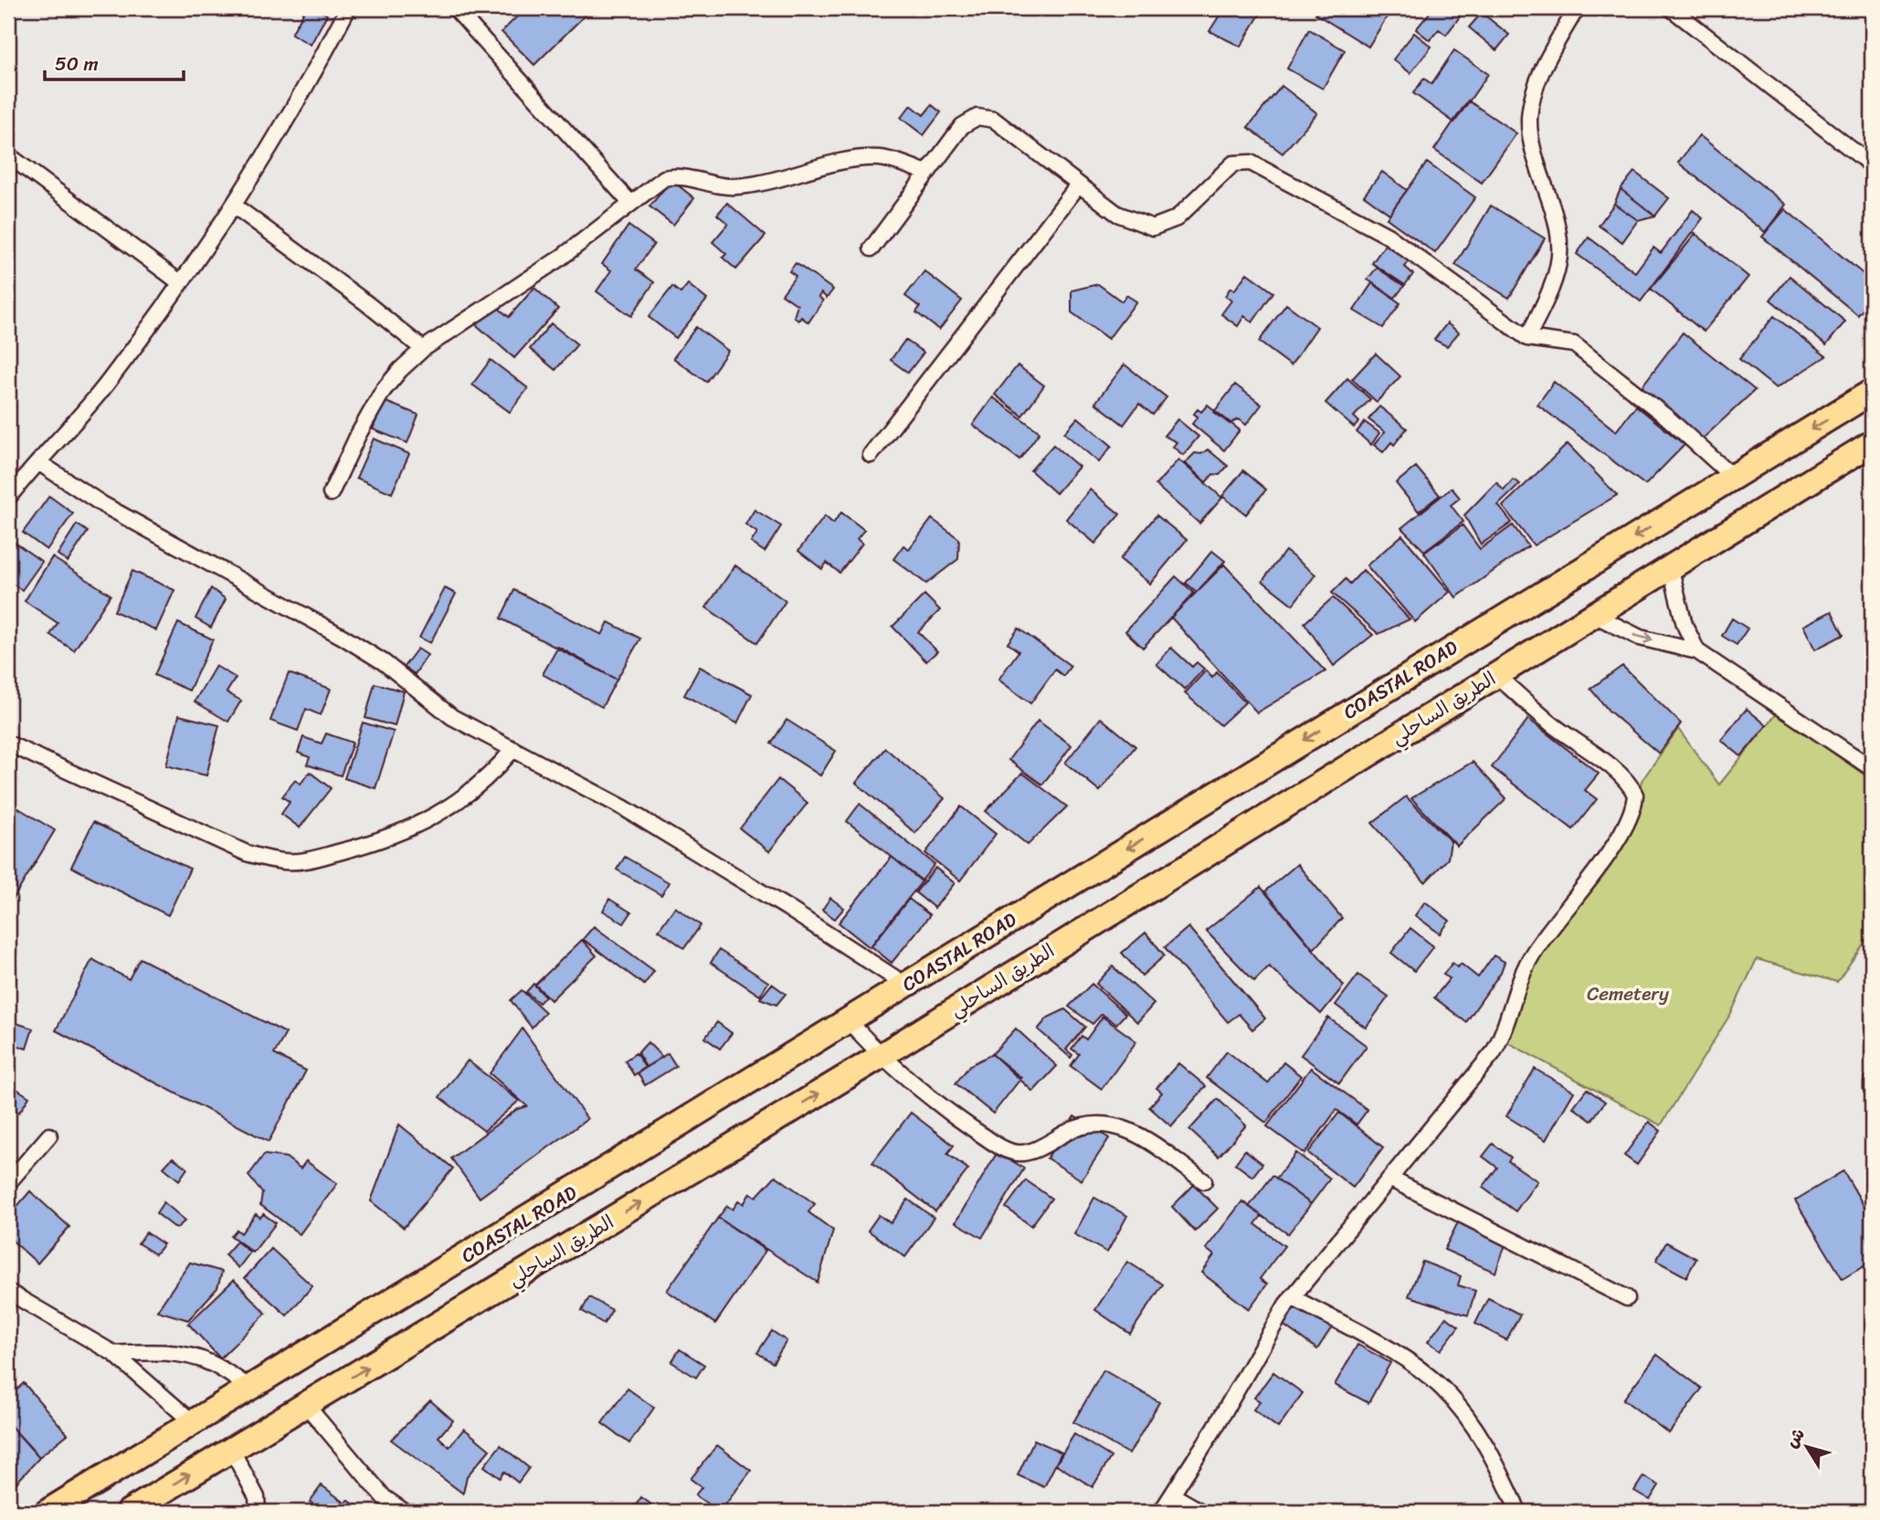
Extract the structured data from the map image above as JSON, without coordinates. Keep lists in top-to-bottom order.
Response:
{
  "streets": {
    "highway": ["COASTAL ROAD", "الطريق الساحلي"]
  },
  "one_way": ["COASTAL ROAD", "الطريق الساحلي"],
  "parks": ["Cemetery"],
  "scale_bar": "50 m",
  "north": "top left"
}
